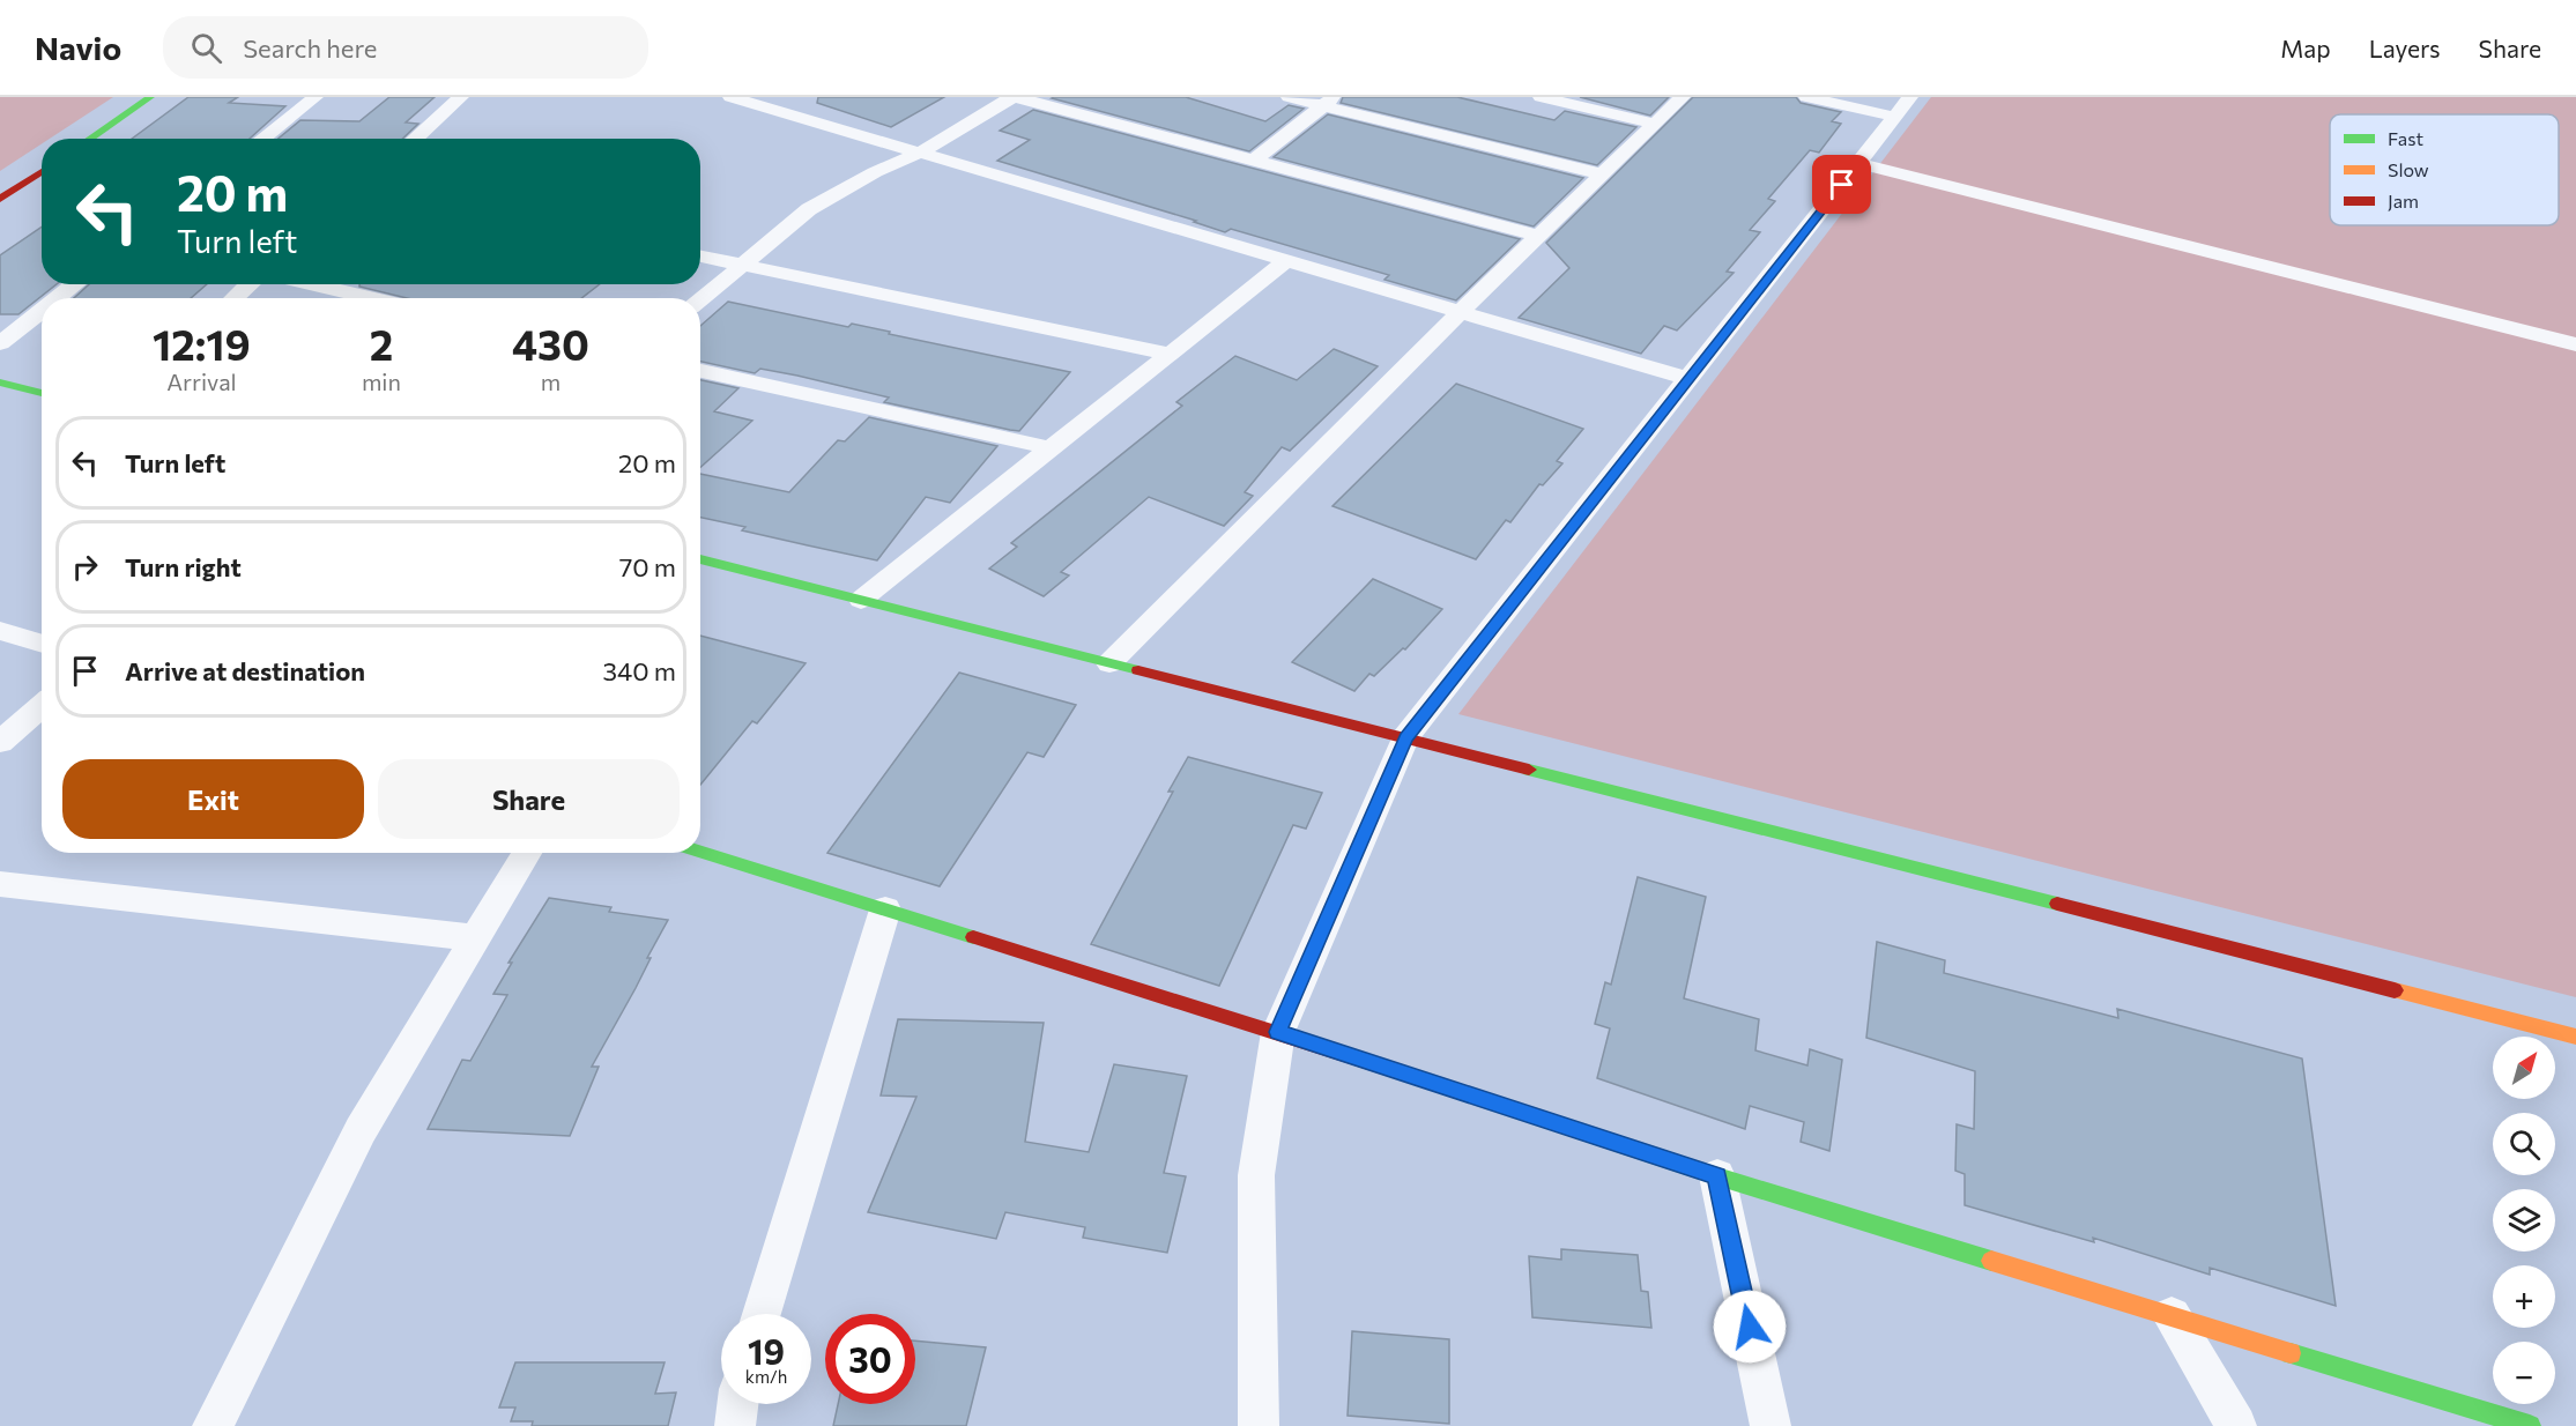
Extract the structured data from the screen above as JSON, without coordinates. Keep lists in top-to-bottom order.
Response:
{
  "legend": ["Fast", "Slow", "Jam"],
  "north": "top right",
  "page": {
    "header": "Navio",
    "search": "Search here",
    "nav": ["Map", "Layers", "Share"],
    "turn": ["20 m", "Turn left"],
    "eta": [
      "12:19",
      "Arrival",
      "2",
      "min",
      "430",
      "m"
    ],
    "list": [
      {
        "name": "Turn left",
        "value": "20 m"
      },
      {
        "name": "Turn right",
        "value": "70 m"
      },
      {
        "name": "Arrive at destination",
        "value": "340 m"
      }
    ],
    "buttons": ["Exit", "Share"],
    "map_buttons": ["+", "−"],
    "speed": "19 km/h",
    "limit": "30"
  }
}
